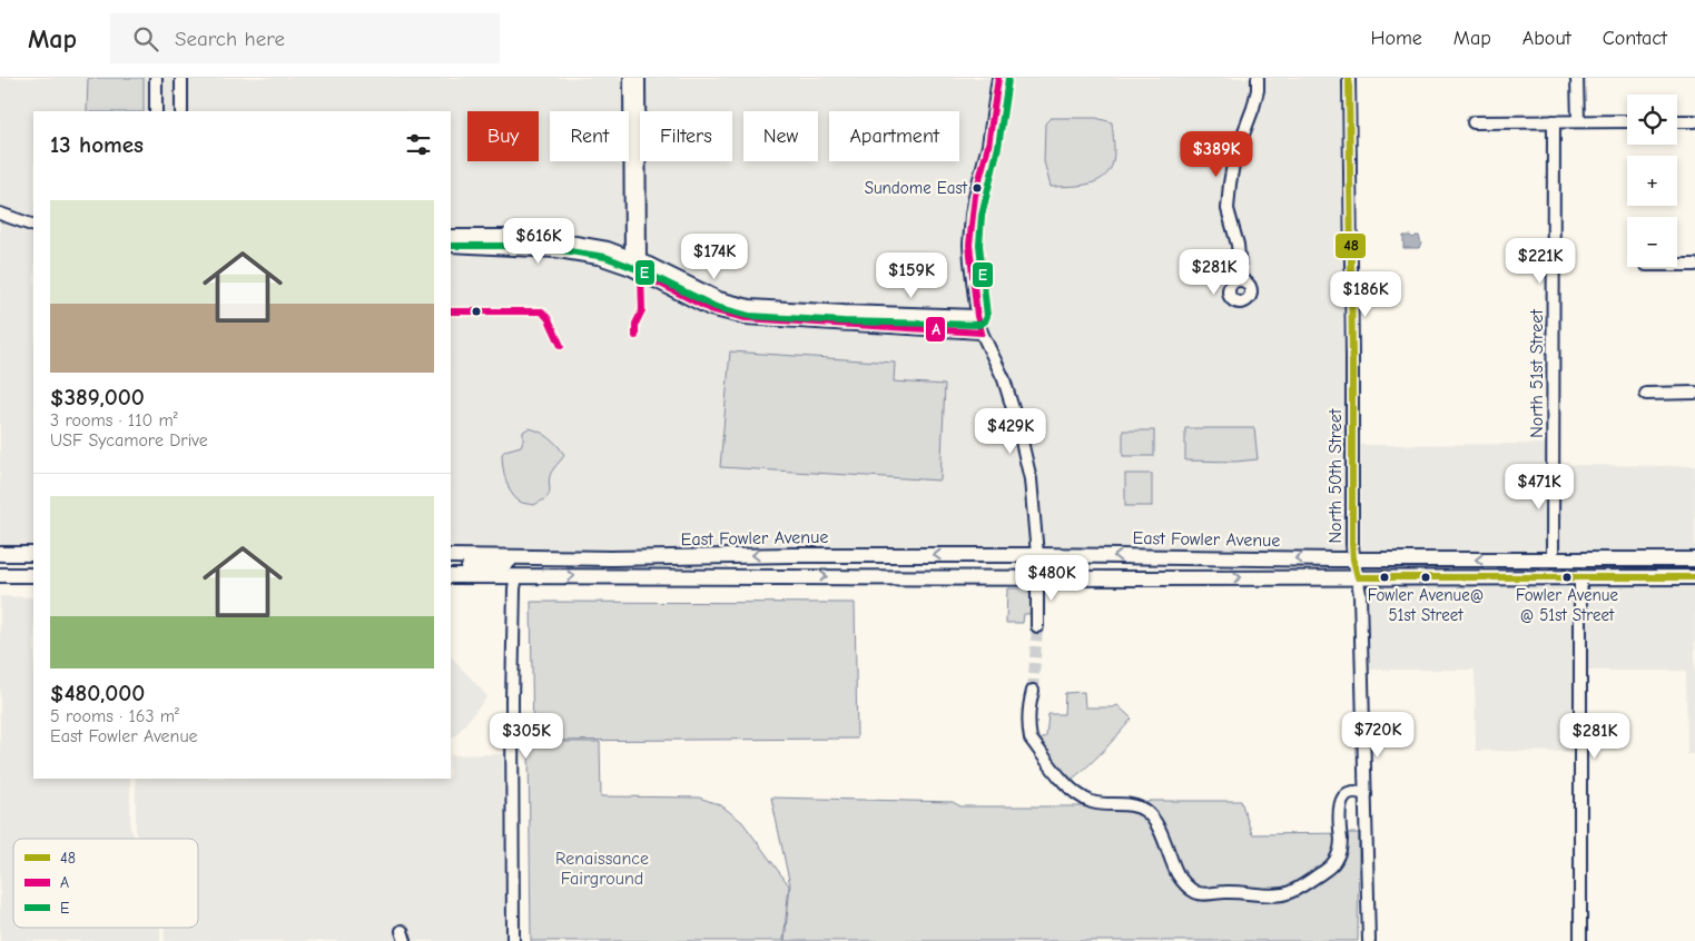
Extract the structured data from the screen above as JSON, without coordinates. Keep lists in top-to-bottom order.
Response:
{
  "streets": {
    "main road": ["East Fowler Avenue"],
    "street": ["North 51st Street", "North 50th Street"]
  },
  "crossings": [
    ["North 51st Street", "East Fowler Avenue"],
    ["North 50th Street", "East Fowler Avenue"]
  ],
  "parks": ["Renaissance Fairground"],
  "places": ["Sundome East", "Fowler Avenue@ 51st Street", "Fowler Avenue @ 51st Street"],
  "lines": ["transit line 48", "transit line A", "transit line E"],
  "legend": ["48", "A", "E"],
  "page": {
    "header": "Map",
    "search": "Search here",
    "nav": [
      "Home",
      "Map",
      "About",
      "Contact"
    ],
    "map_buttons": ["+", "−"],
    "chip": [
      "Buy",
      "Rent",
      "Filters",
      "New",
      "Apartment"
    ],
    "heading": "13 homes",
    "price": [
      "$389K",
      "$616K",
      "$174K",
      "$221K",
      "$281K",
      "$159K",
      "$186K",
      "$429K",
      "$471K",
      "$480K",
      "$720K",
      "$305K",
      "$281K"
    ],
    "list": [
      {
        "name": "$389,000",
        "note": "3 rooms · 110 m² · USF Sycamore Drive"
      },
      {
        "name": "$480,000",
        "note": "5 rooms · 163 m² · East Fowler Avenue"
      }
    ]
  }
}
